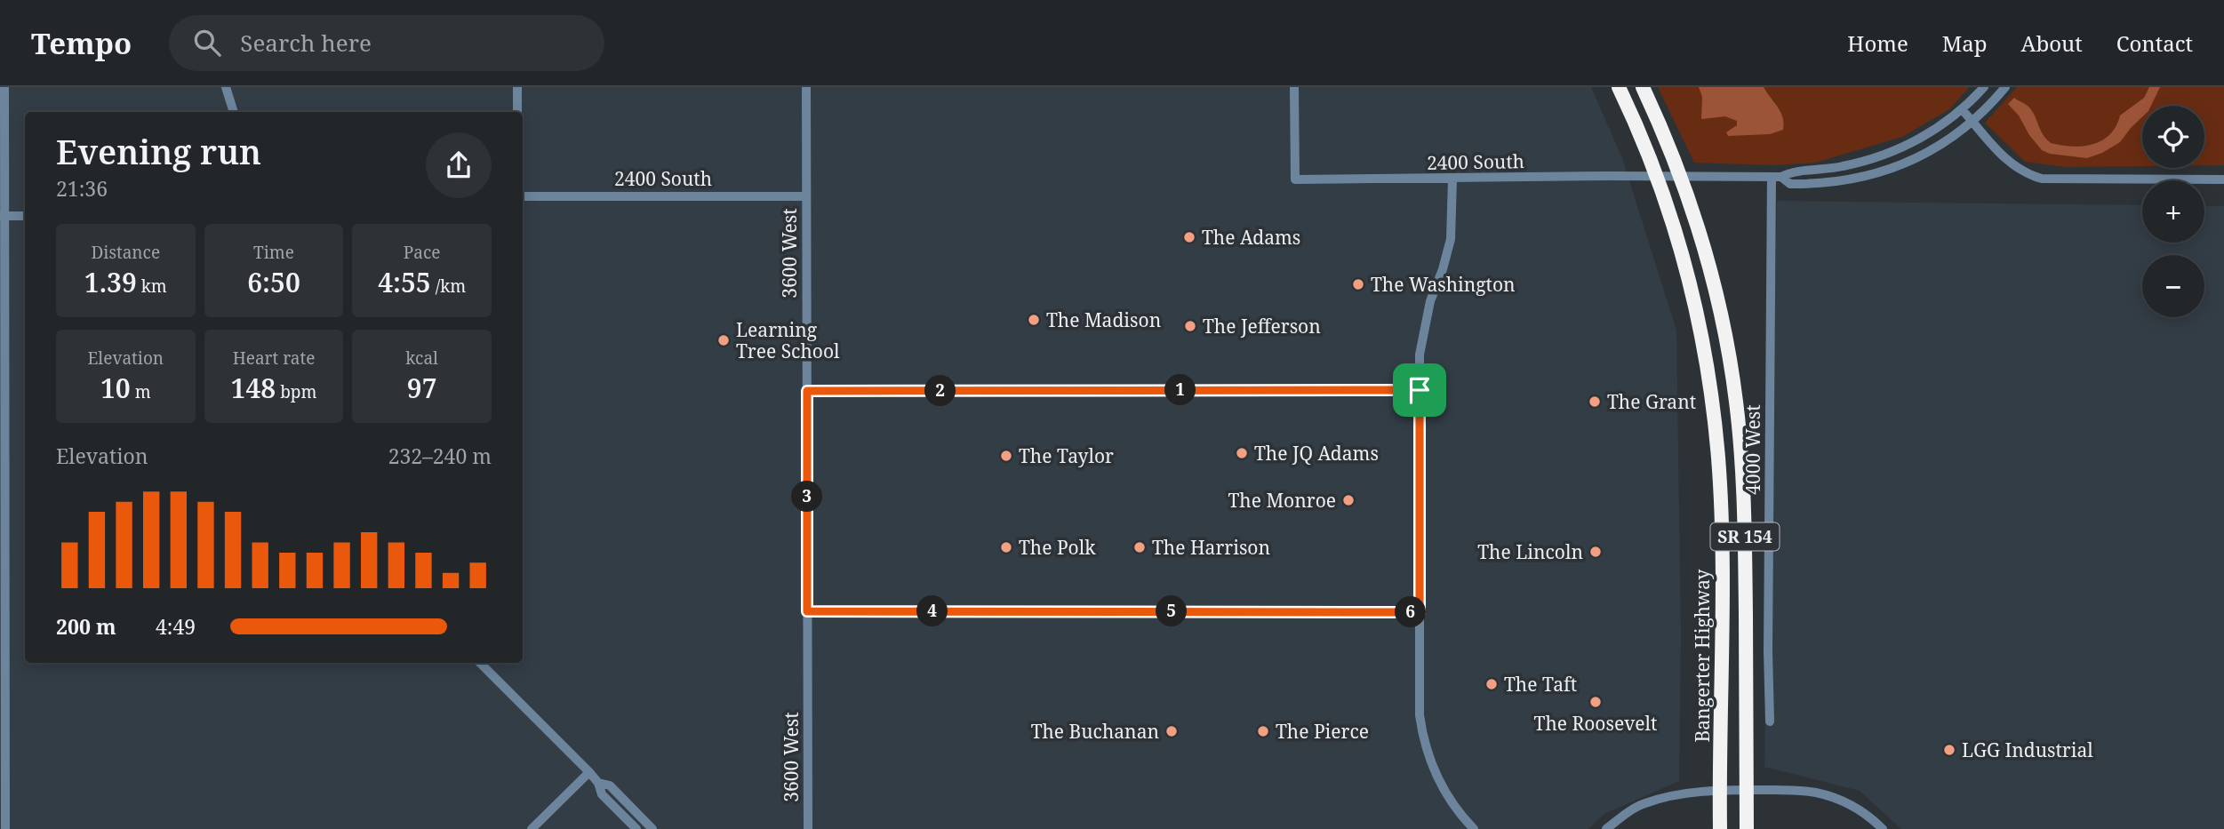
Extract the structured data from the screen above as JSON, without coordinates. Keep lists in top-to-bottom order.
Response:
{
  "streets": {
    "highway": ["SR 154", "Bangerter Highway"],
    "street": ["2400 South", "3600 West", "4000 West"]
  },
  "crossings": [
    ["2400 South", "3600 West"],
    ["2400 South", "4000 West"],
    ["2400 South", "SR 154"],
    ["2400 South", "Bangerter Highway"]
  ],
  "places": [
    "The Adams",
    "The Washington",
    "The Madison",
    "The Jefferson",
    "Learning Tree School",
    "The Grant",
    "The JQ Adams",
    "The Taylor",
    "The Monroe",
    "The Polk",
    "The Harrison",
    "The Lincoln",
    "The Taft",
    "The Roosevelt",
    "The Buchanan",
    "The Pierce",
    "LGG Industrial"
  ],
  "page": {
    "header": "Tempo",
    "search": "Search here",
    "nav": [
      "Home",
      "Map",
      "About",
      "Contact"
    ],
    "map_buttons": ["+", "−"],
    "heading": ["Evening run", "21:36"],
    "stats": [
      ["Distance", "1.39 km"],
      ["Time", "6:50"],
      ["Pace", "4:55 /km"],
      ["Elevation", "10 m"],
      ["Heart rate", "148 bpm"],
      ["kcal", "97"]
    ],
    "pins": [
      "1",
      "2",
      "3",
      "4",
      "5",
      "6"
    ],
    "chart": ["Elevation", "232–240 m"],
    "list": [
      {
        "name": "200 m",
        "note": "4:49"
      }
    ]
  }
}
